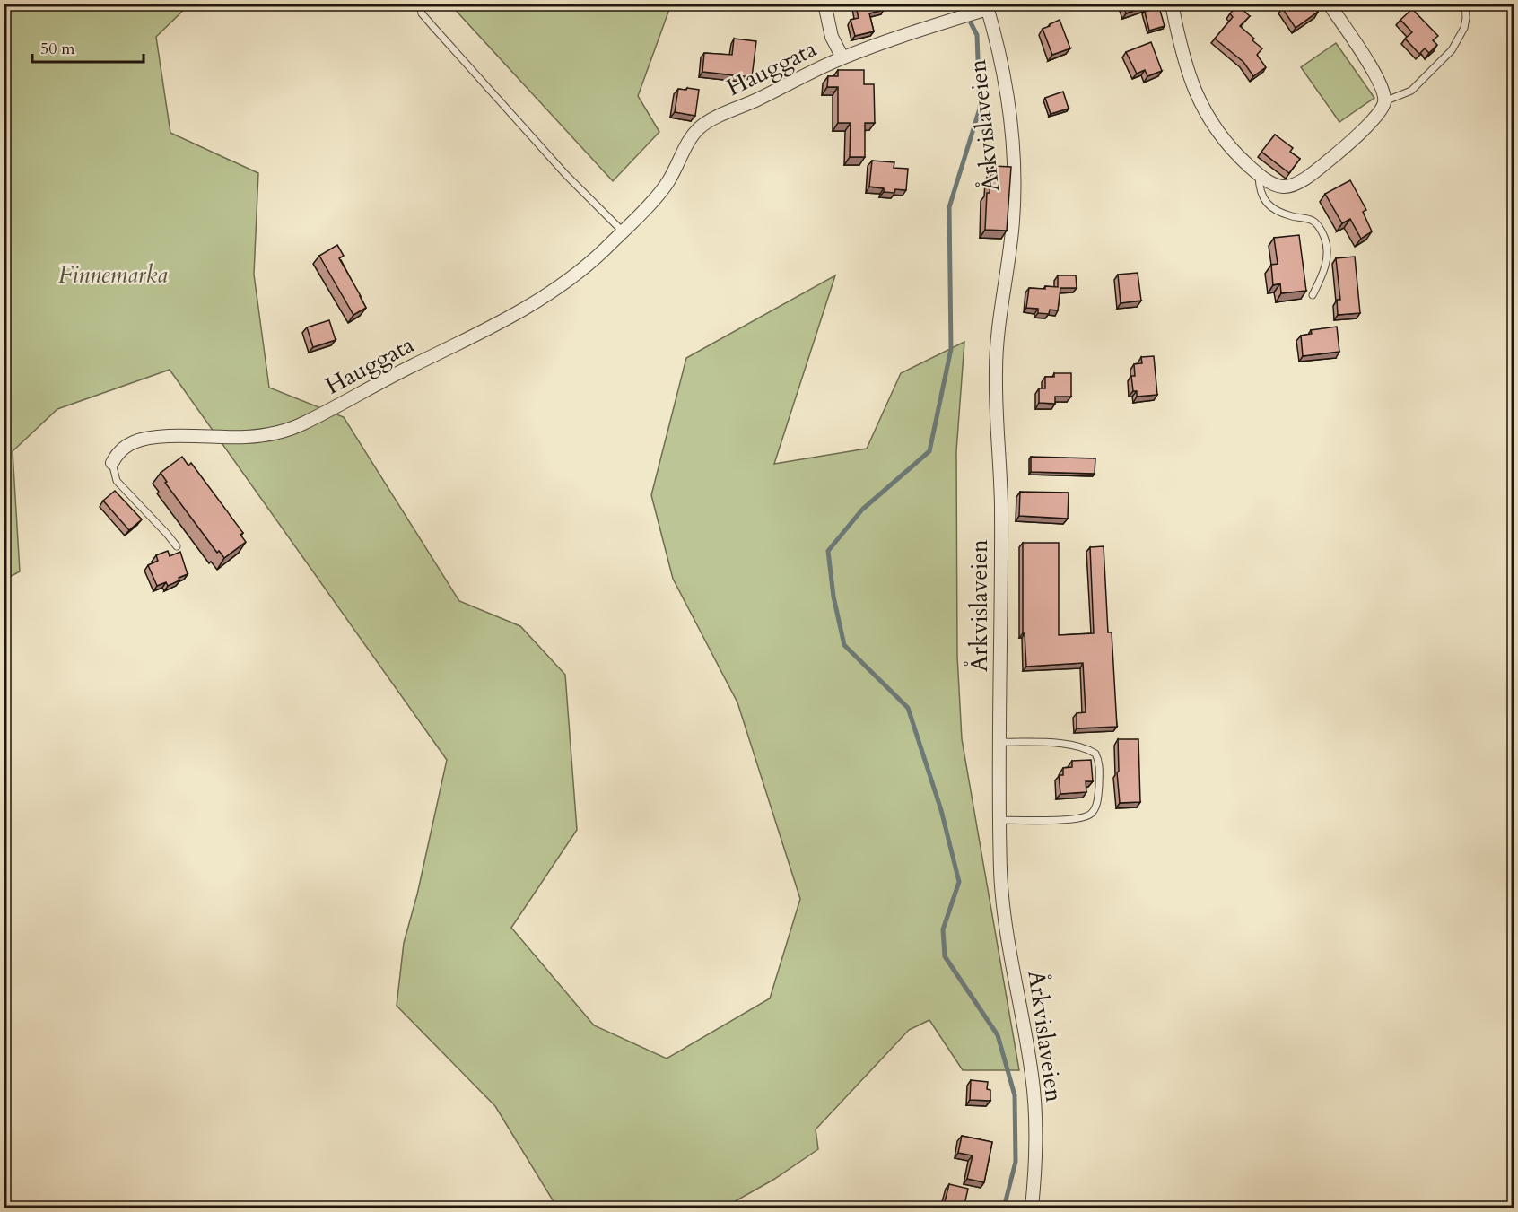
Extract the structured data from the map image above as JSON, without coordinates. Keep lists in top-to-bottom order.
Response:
{
  "streets": {
    "street": ["Hauggata", "Årkvislaveien"]
  },
  "crossings": [
    ["Hauggata", "Årkvislaveien"]
  ],
  "parks": ["Finnemarka"],
  "scale_bar": "50 m"
}
